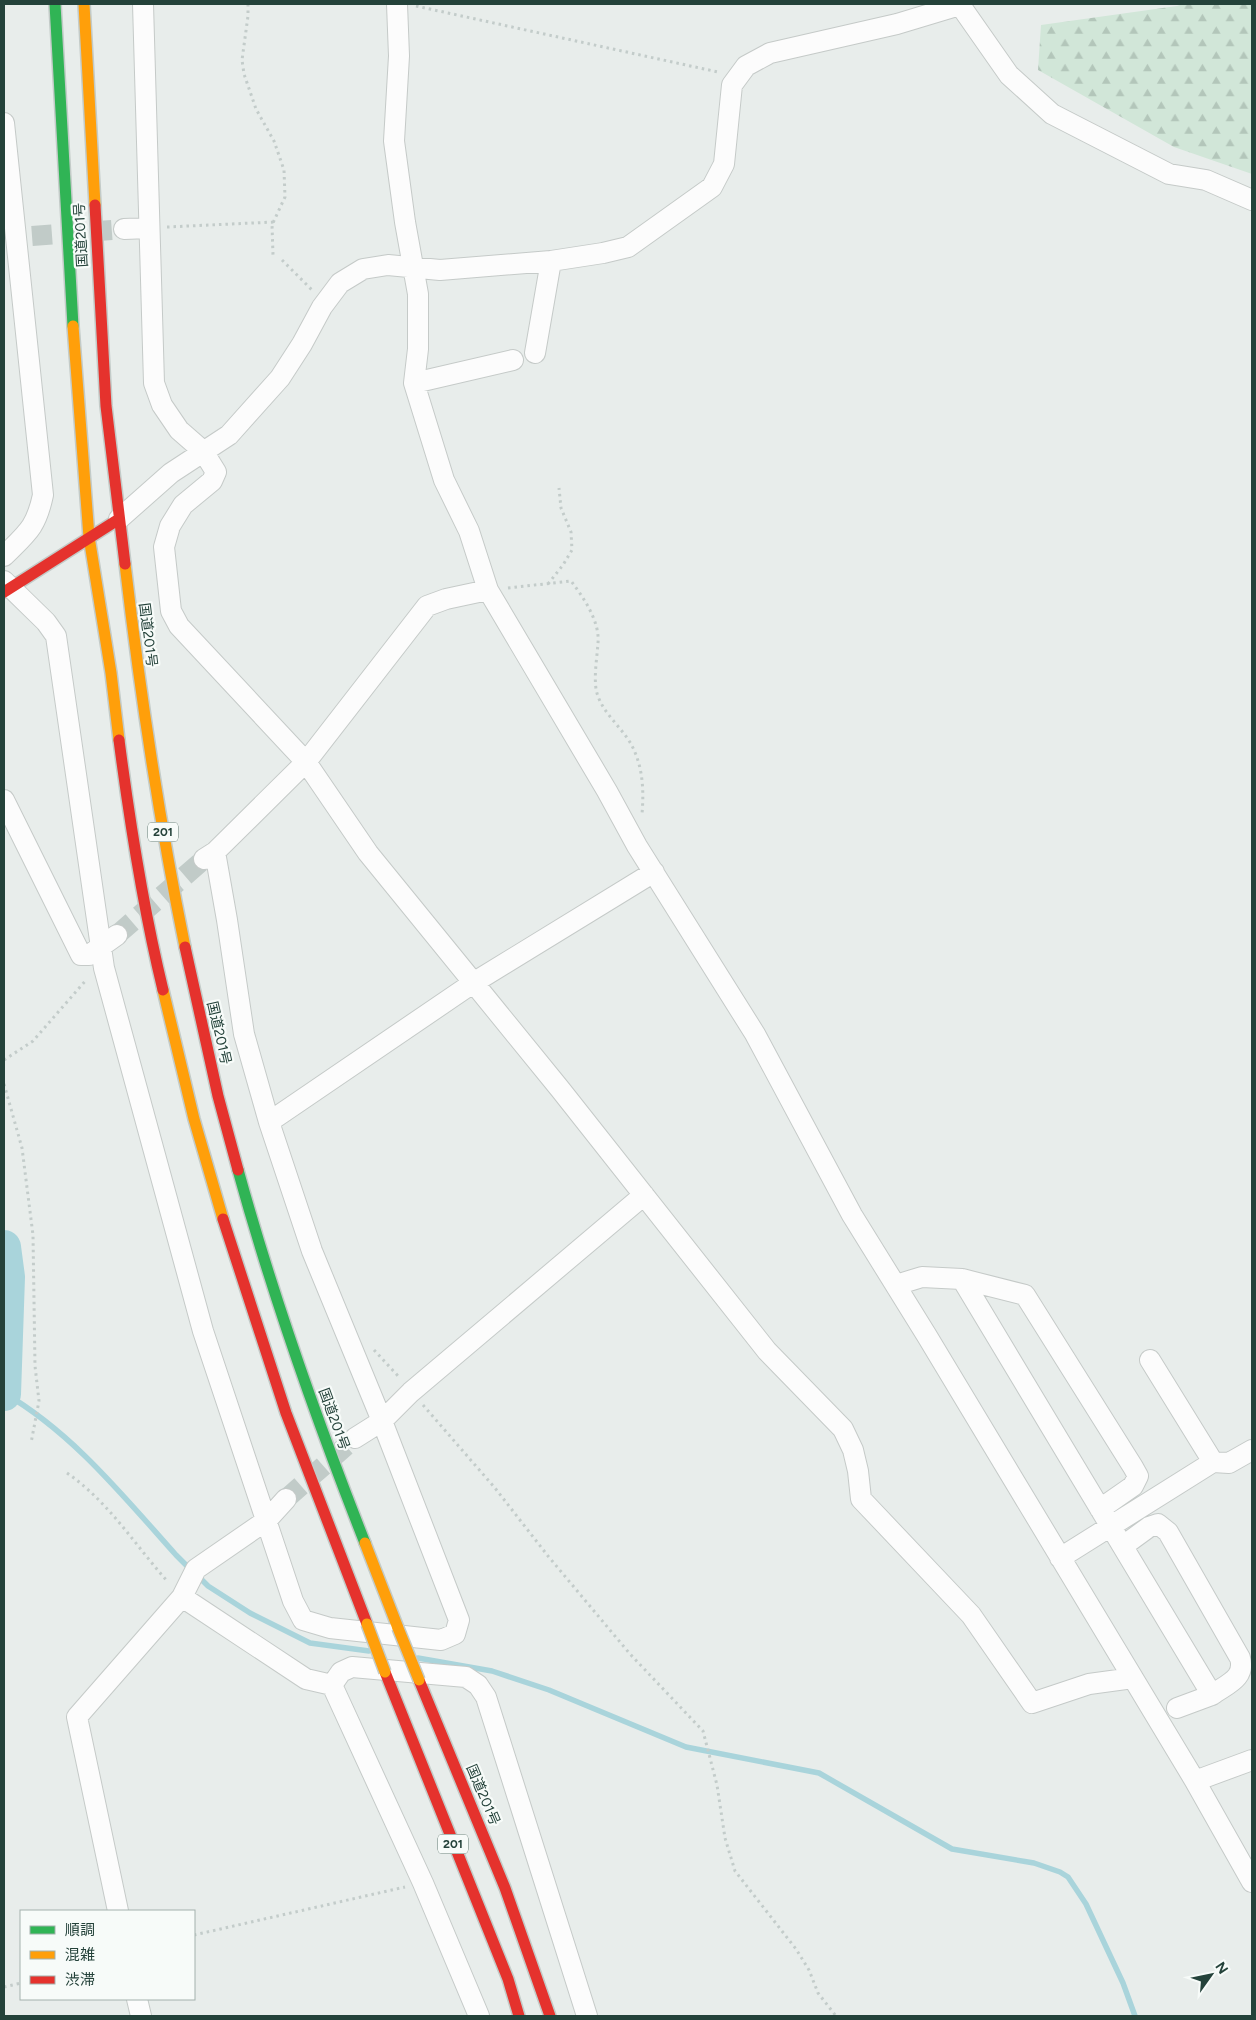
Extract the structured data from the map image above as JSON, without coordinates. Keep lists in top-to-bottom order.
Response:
{
  "streets": {
    "main road": ["国道201号", "201"]
  },
  "legend": ["順調", "混雑", "渋滞"],
  "north": "top right"
}
